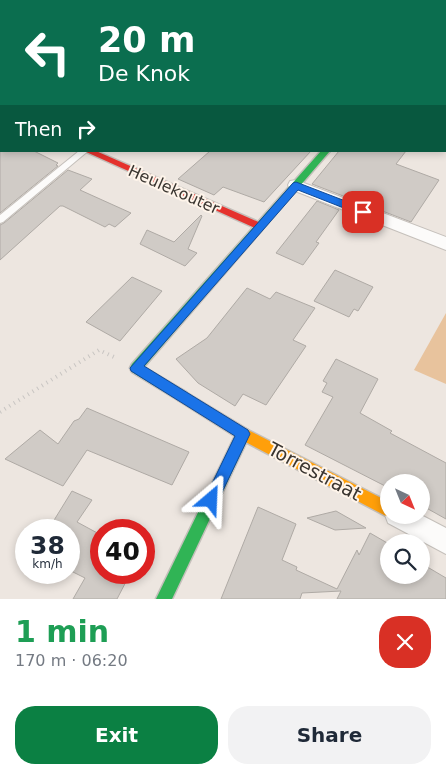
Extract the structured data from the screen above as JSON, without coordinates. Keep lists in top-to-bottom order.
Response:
{
  "streets": {
    "street": ["Heulekouter", "Torrestraat"]
  },
  "north": "bottom right",
  "page": {
    "turn": ["20 m", "De Knok"],
    "then": "Then",
    "speed": "38 km/h",
    "limit": "40",
    "heading": ["1 min", "170 m · 06:20"],
    "buttons": ["Exit", "Share"]
  }
}
